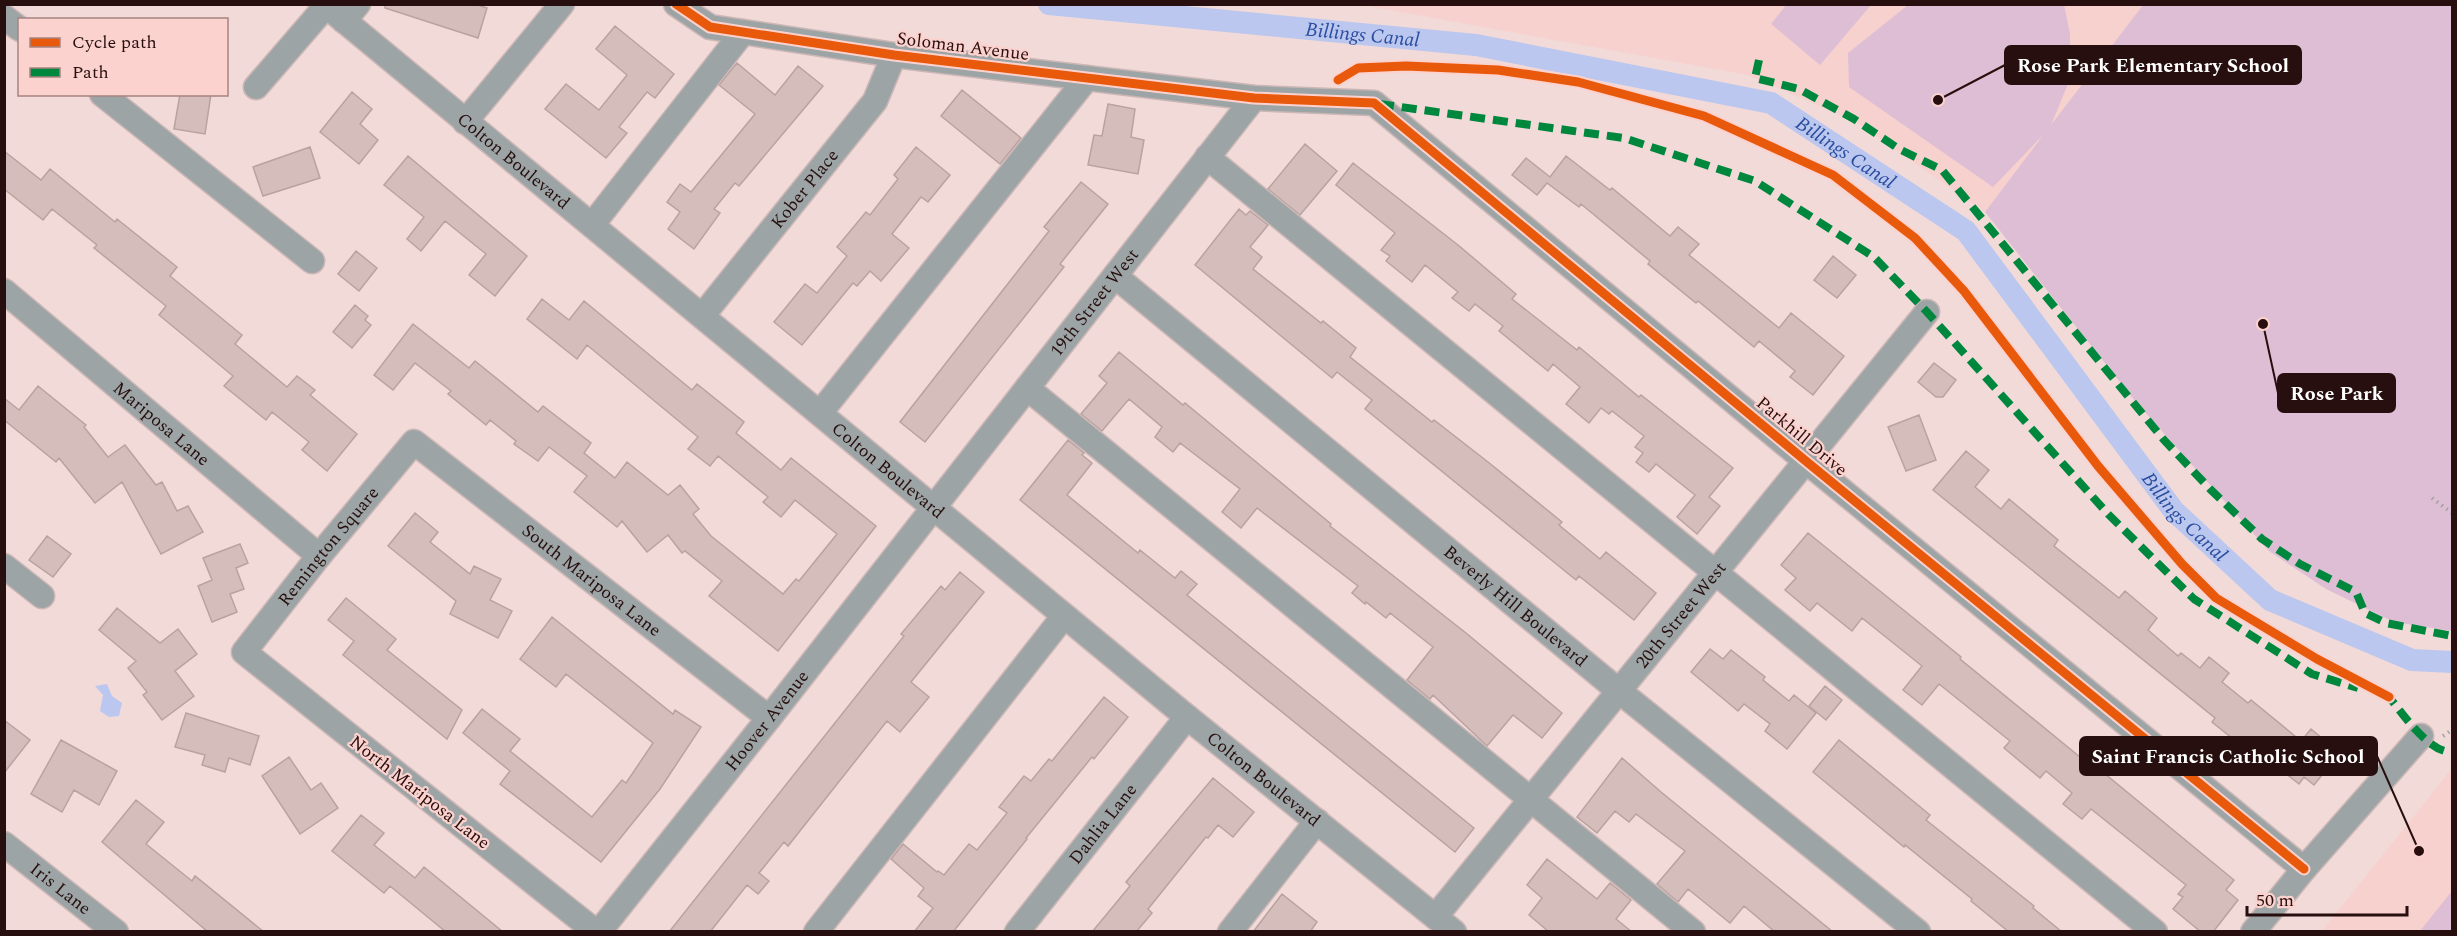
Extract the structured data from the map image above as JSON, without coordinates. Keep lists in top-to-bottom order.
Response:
{
  "streets": {
    "street": [
      "Soloman Avenue",
      "Colton Boulevard",
      "Kober Place",
      "19th Street West",
      "Mariposa Lane",
      "Parkhill Drive",
      "Remington Square",
      "South Mariposa Lane",
      "Beverly Hill Boulevard",
      "20th Street West",
      "Hoover Avenue",
      "North Mariposa Lane",
      "Dahlia Lane",
      "Iris Lane"
    ]
  },
  "crossings": [
    ["Soloman Avenue", "Kober Place"],
    ["Soloman Avenue", "19th Street West"],
    ["Soloman Avenue", "Parkhill Drive"],
    ["Colton Boulevard", "Kober Place"],
    ["Colton Boulevard", "19th Street West"],
    ["Colton Boulevard", "20th Street West"],
    ["Colton Boulevard", "Hoover Avenue"],
    ["Colton Boulevard", "Dahlia Lane"],
    ["19th Street West", "Parkhill Drive"],
    ["19th Street West", "Beverly Hill Boulevard"],
    ["19th Street West", "Hoover Avenue"],
    ["Mariposa Lane", "Remington Square"],
    ["Parkhill Drive", "20th Street West"],
    ["Remington Square", "South Mariposa Lane"],
    ["Remington Square", "North Mariposa Lane"],
    ["South Mariposa Lane", "Hoover Avenue"],
    ["Beverly Hill Boulevard", "20th Street West"],
    ["Hoover Avenue", "North Mariposa Lane"]
  ],
  "water": ["Billings Canal"],
  "places": ["Rose Park Elementary School", "Rose Park", "Saint Francis Catholic School"],
  "legend": ["Cycle path", "Path"],
  "scale_bar": "50 m"
}
